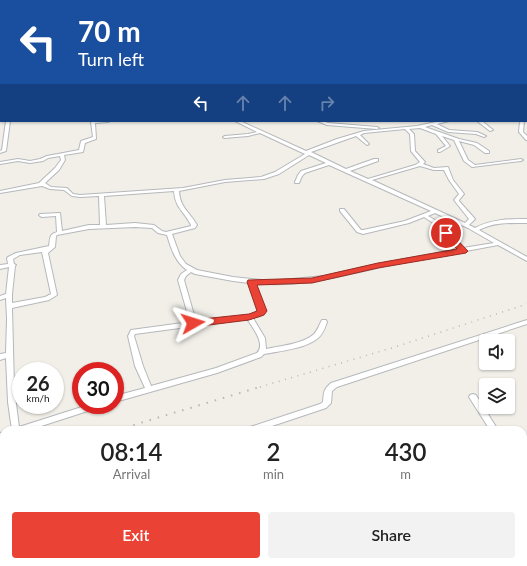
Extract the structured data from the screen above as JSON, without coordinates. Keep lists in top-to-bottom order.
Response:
{
  "page": {
    "turn": ["70 m", "Turn left"],
    "speed": "26 km/h",
    "limit": "30",
    "eta": [
      "08:14",
      "Arrival",
      "2",
      "min",
      "430",
      "m"
    ],
    "buttons": ["Exit", "Share"]
  }
}
